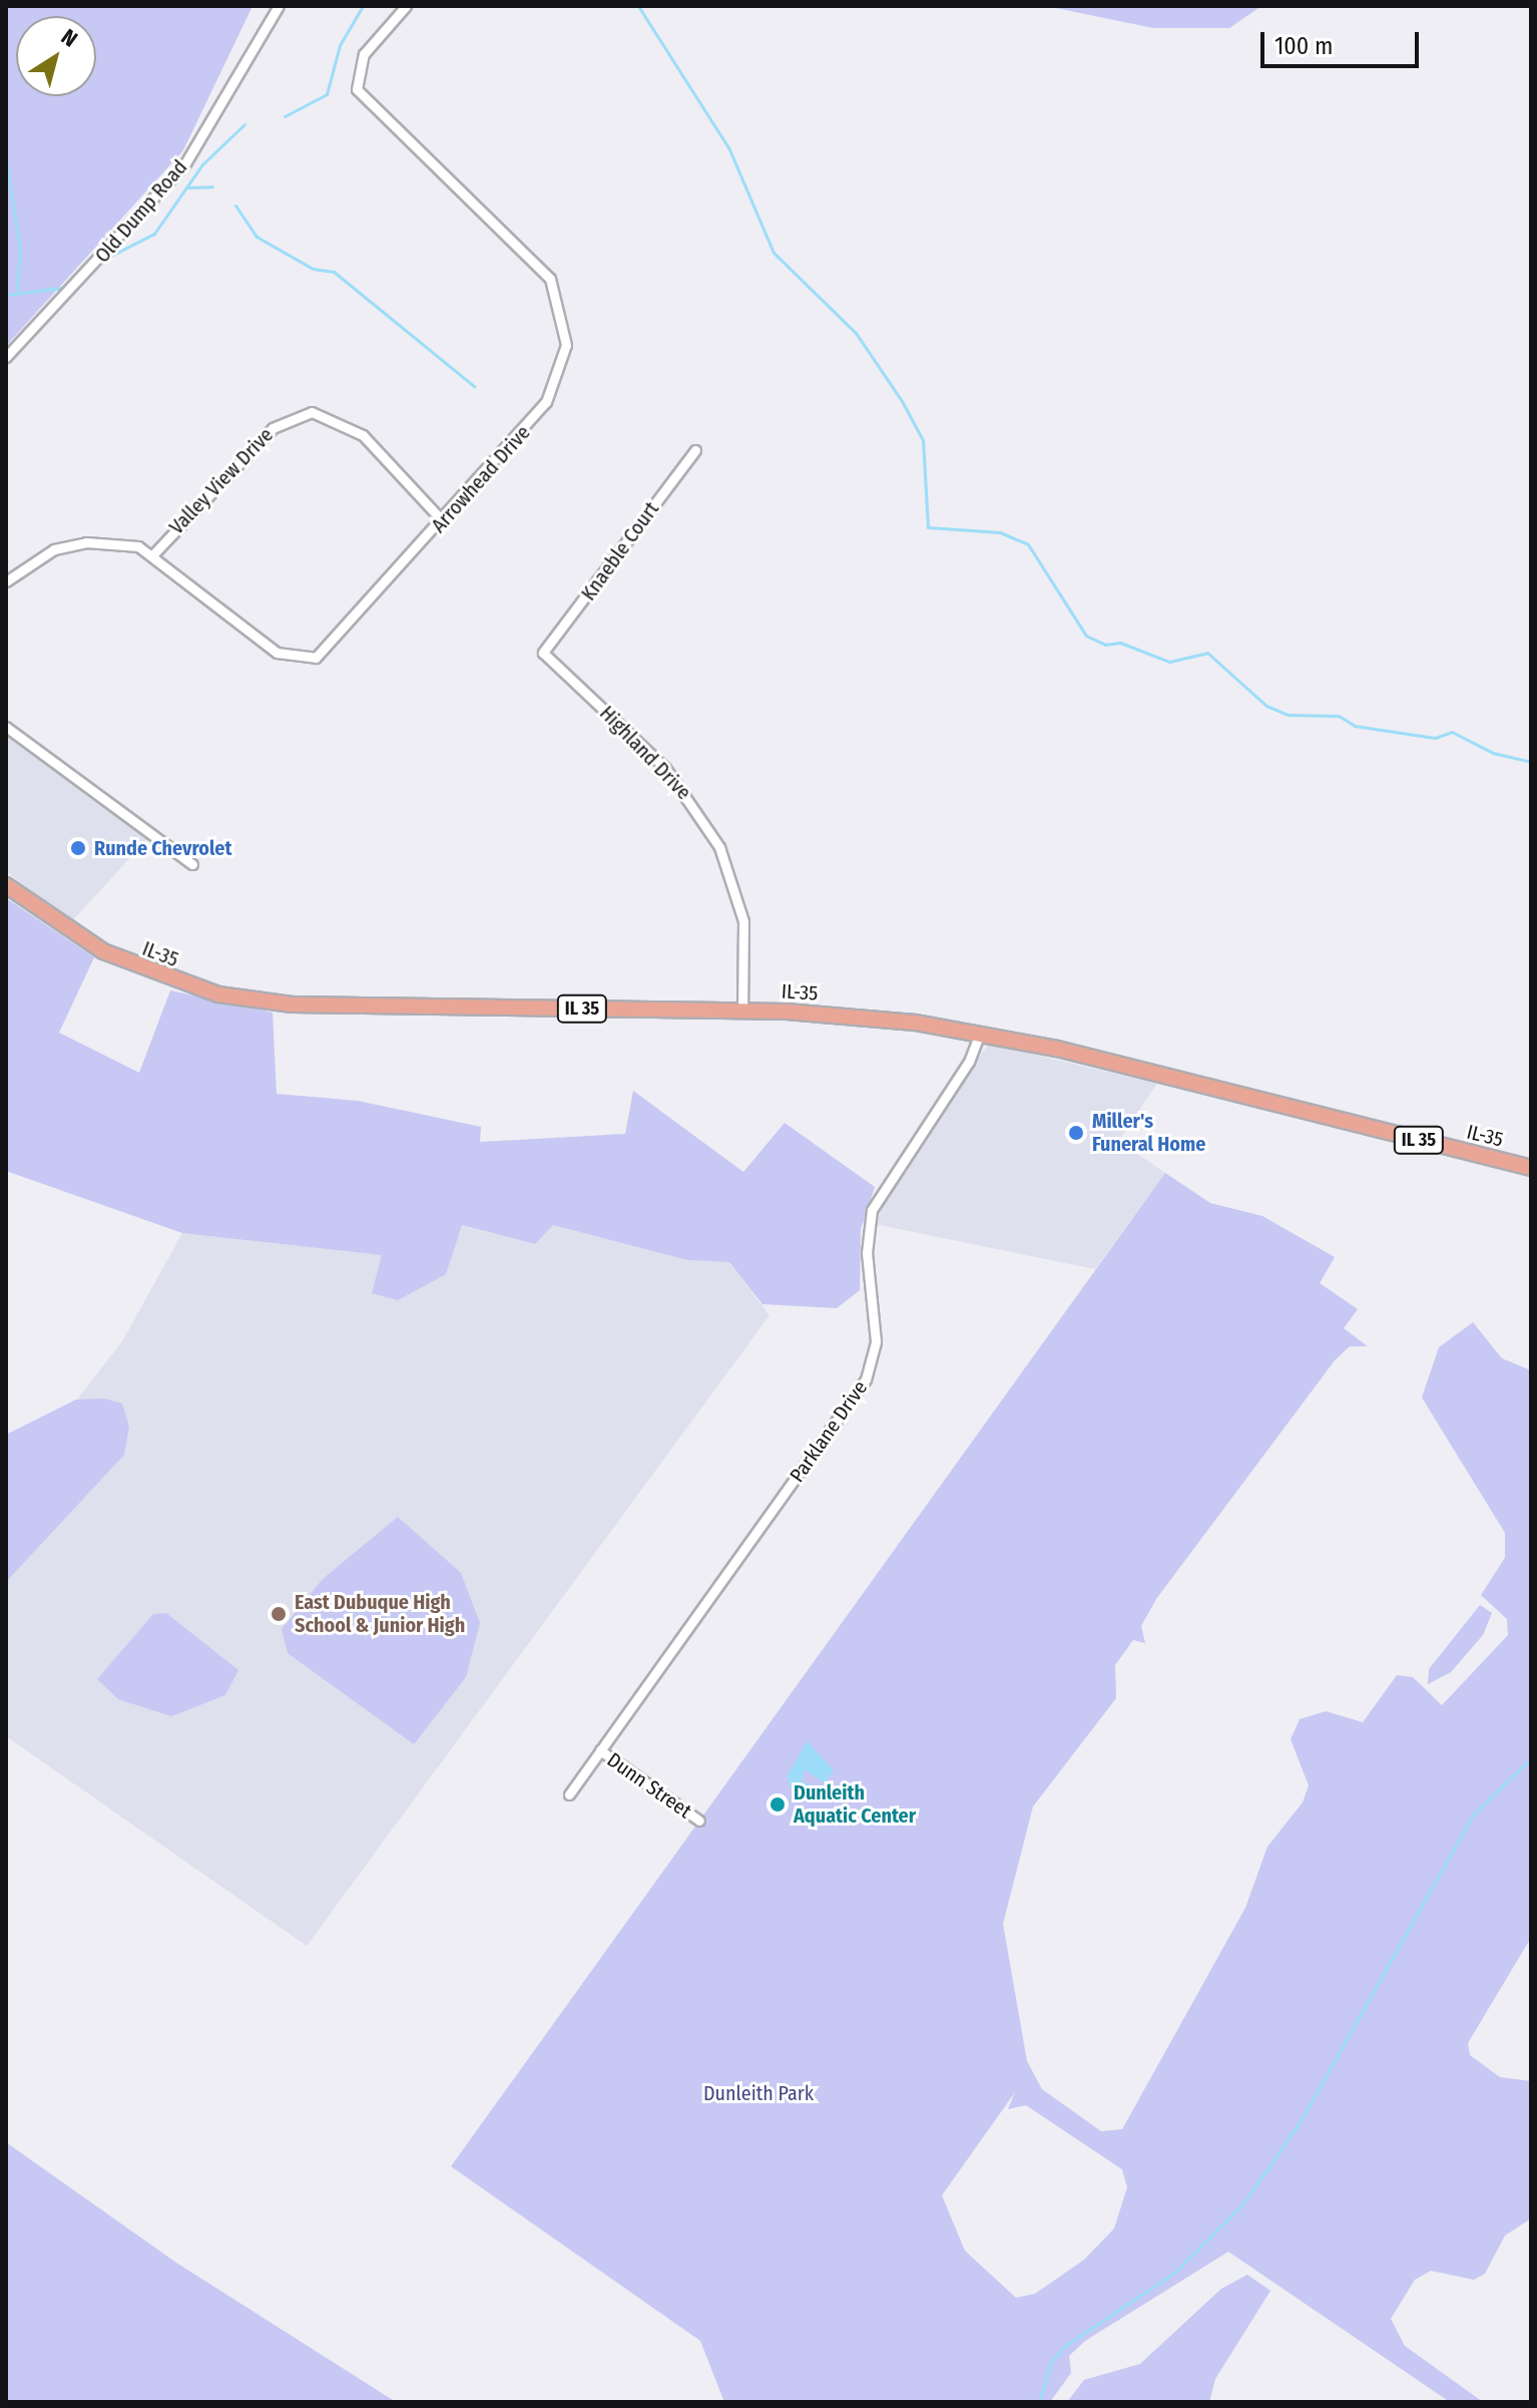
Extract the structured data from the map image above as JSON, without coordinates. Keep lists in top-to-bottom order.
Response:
{
  "streets": {
    "main road": ["IL-35", "IL 35"],
    "street": [
      "Old Dump Road",
      "Arrowhead Drive",
      "Valley View Drive",
      "Knaeble Court",
      "Highland Drive",
      "Parklane Drive",
      "Dunn Street"
    ]
  },
  "crossings": [
    ["Arrowhead Drive", "Valley View Drive"],
    ["Knaeble Court", "Highland Drive"],
    ["Highland Drive", "IL-35"],
    ["IL-35", "Parklane Drive"],
    ["Parklane Drive", "Dunn Street"]
  ],
  "parks": ["Dunleith Park"],
  "places": [
    "Runde Chevrolet",
    "Miller's Funeral Home",
    "East Dubuque High School & Junior High",
    "Dunleith Aquatic Center"
  ],
  "scale_bar": "100 m",
  "north": "top right"
}
